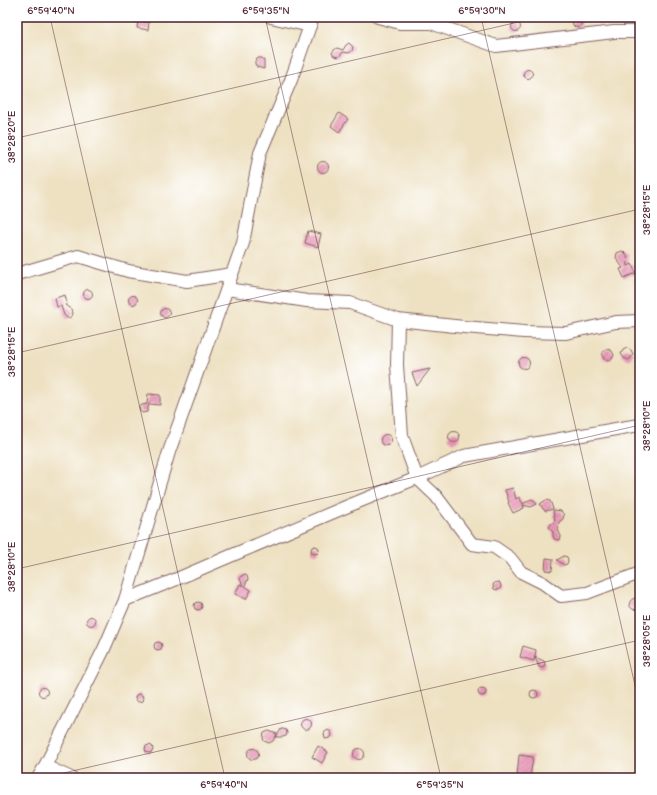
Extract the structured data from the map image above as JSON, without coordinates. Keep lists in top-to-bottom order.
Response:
{
  "coordinates": [
    "6°59'40\"N",
    "6°59'35\"N",
    "6°59'30\"N",
    "38°28'20\"E",
    "38°28'15\"E",
    "38°28'10\"E",
    "38°28'05\"E"
  ]
}
